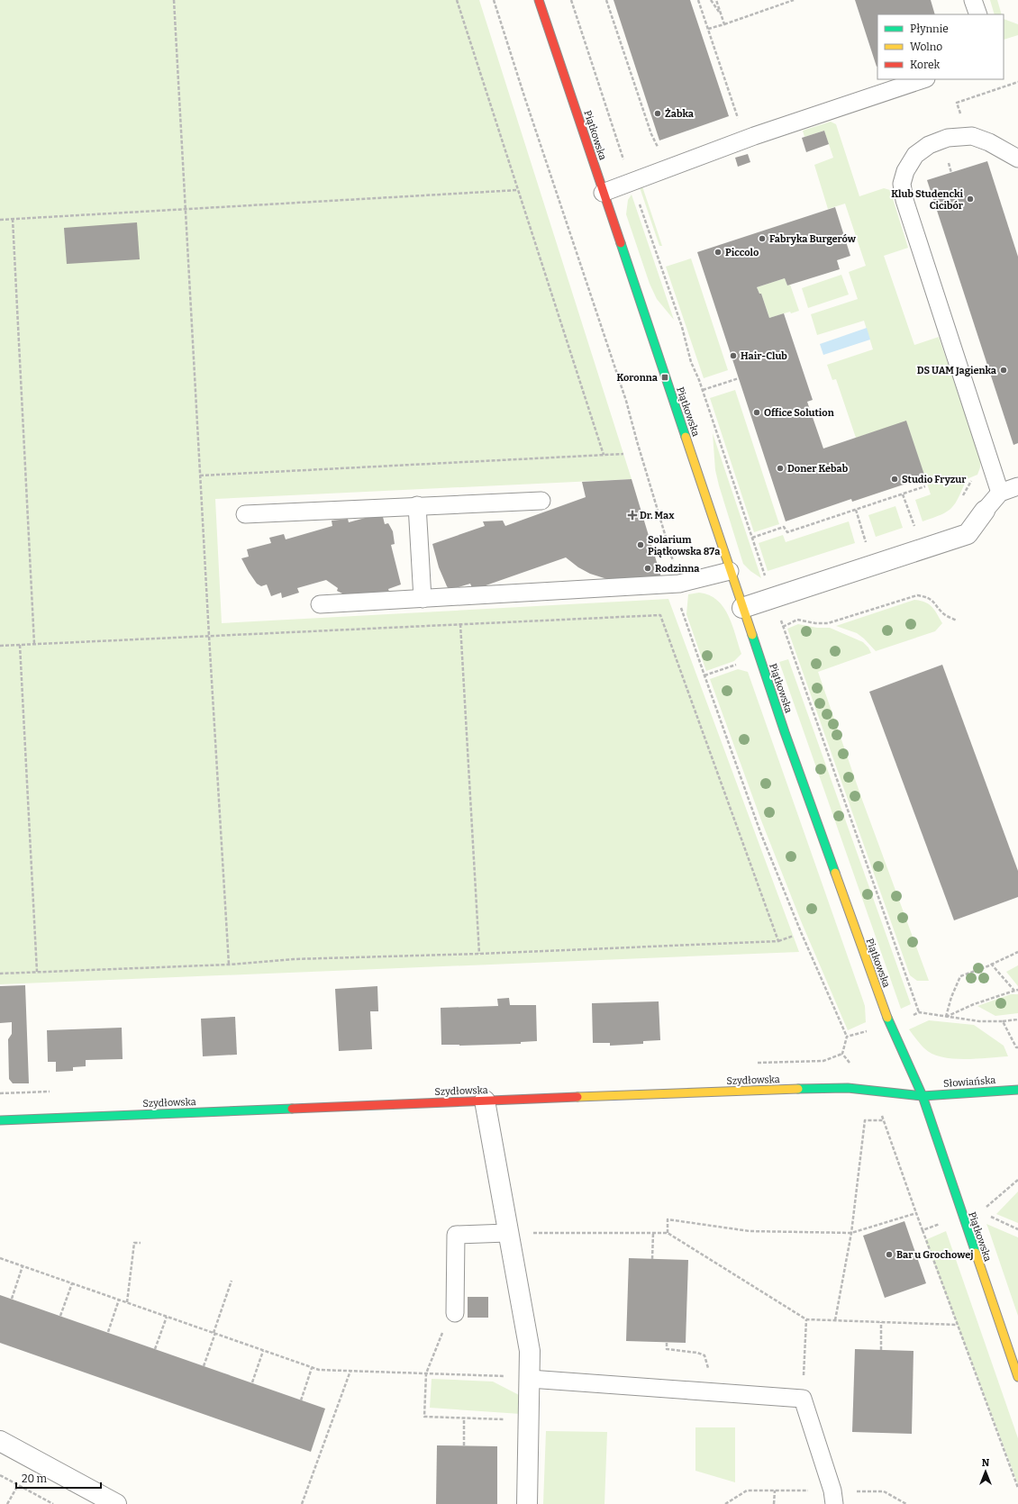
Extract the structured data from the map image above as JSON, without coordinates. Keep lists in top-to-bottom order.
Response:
{
  "streets": {
    "street": ["Piątkowska", "Szydłowska", "Słowiańska"]
  },
  "crossings": [
    ["Piątkowska", "Szydłowska"],
    ["Piątkowska", "Słowiańska"],
    ["Szydłowska", "Słowiańska"]
  ],
  "places": {
    "other": [
      "Żabka",
      "Klub Studencki Cicibór",
      "Fabryka Burgerów",
      "Piccolo",
      "Hair-Club",
      "DS UAM Jagienka",
      "Office Solution",
      "Doner Kebab",
      "Studio Fryzur",
      "Solarium Piątkowska 87a",
      "Rodzinna",
      "Bar u Grochowej"
    ],
    "transit": ["Koronna"],
    "health": ["Dr. Max"]
  },
  "legend": ["Płynnie", "Wolno", "Korek"],
  "scale_bar": "20 m",
  "north": "top"
}
